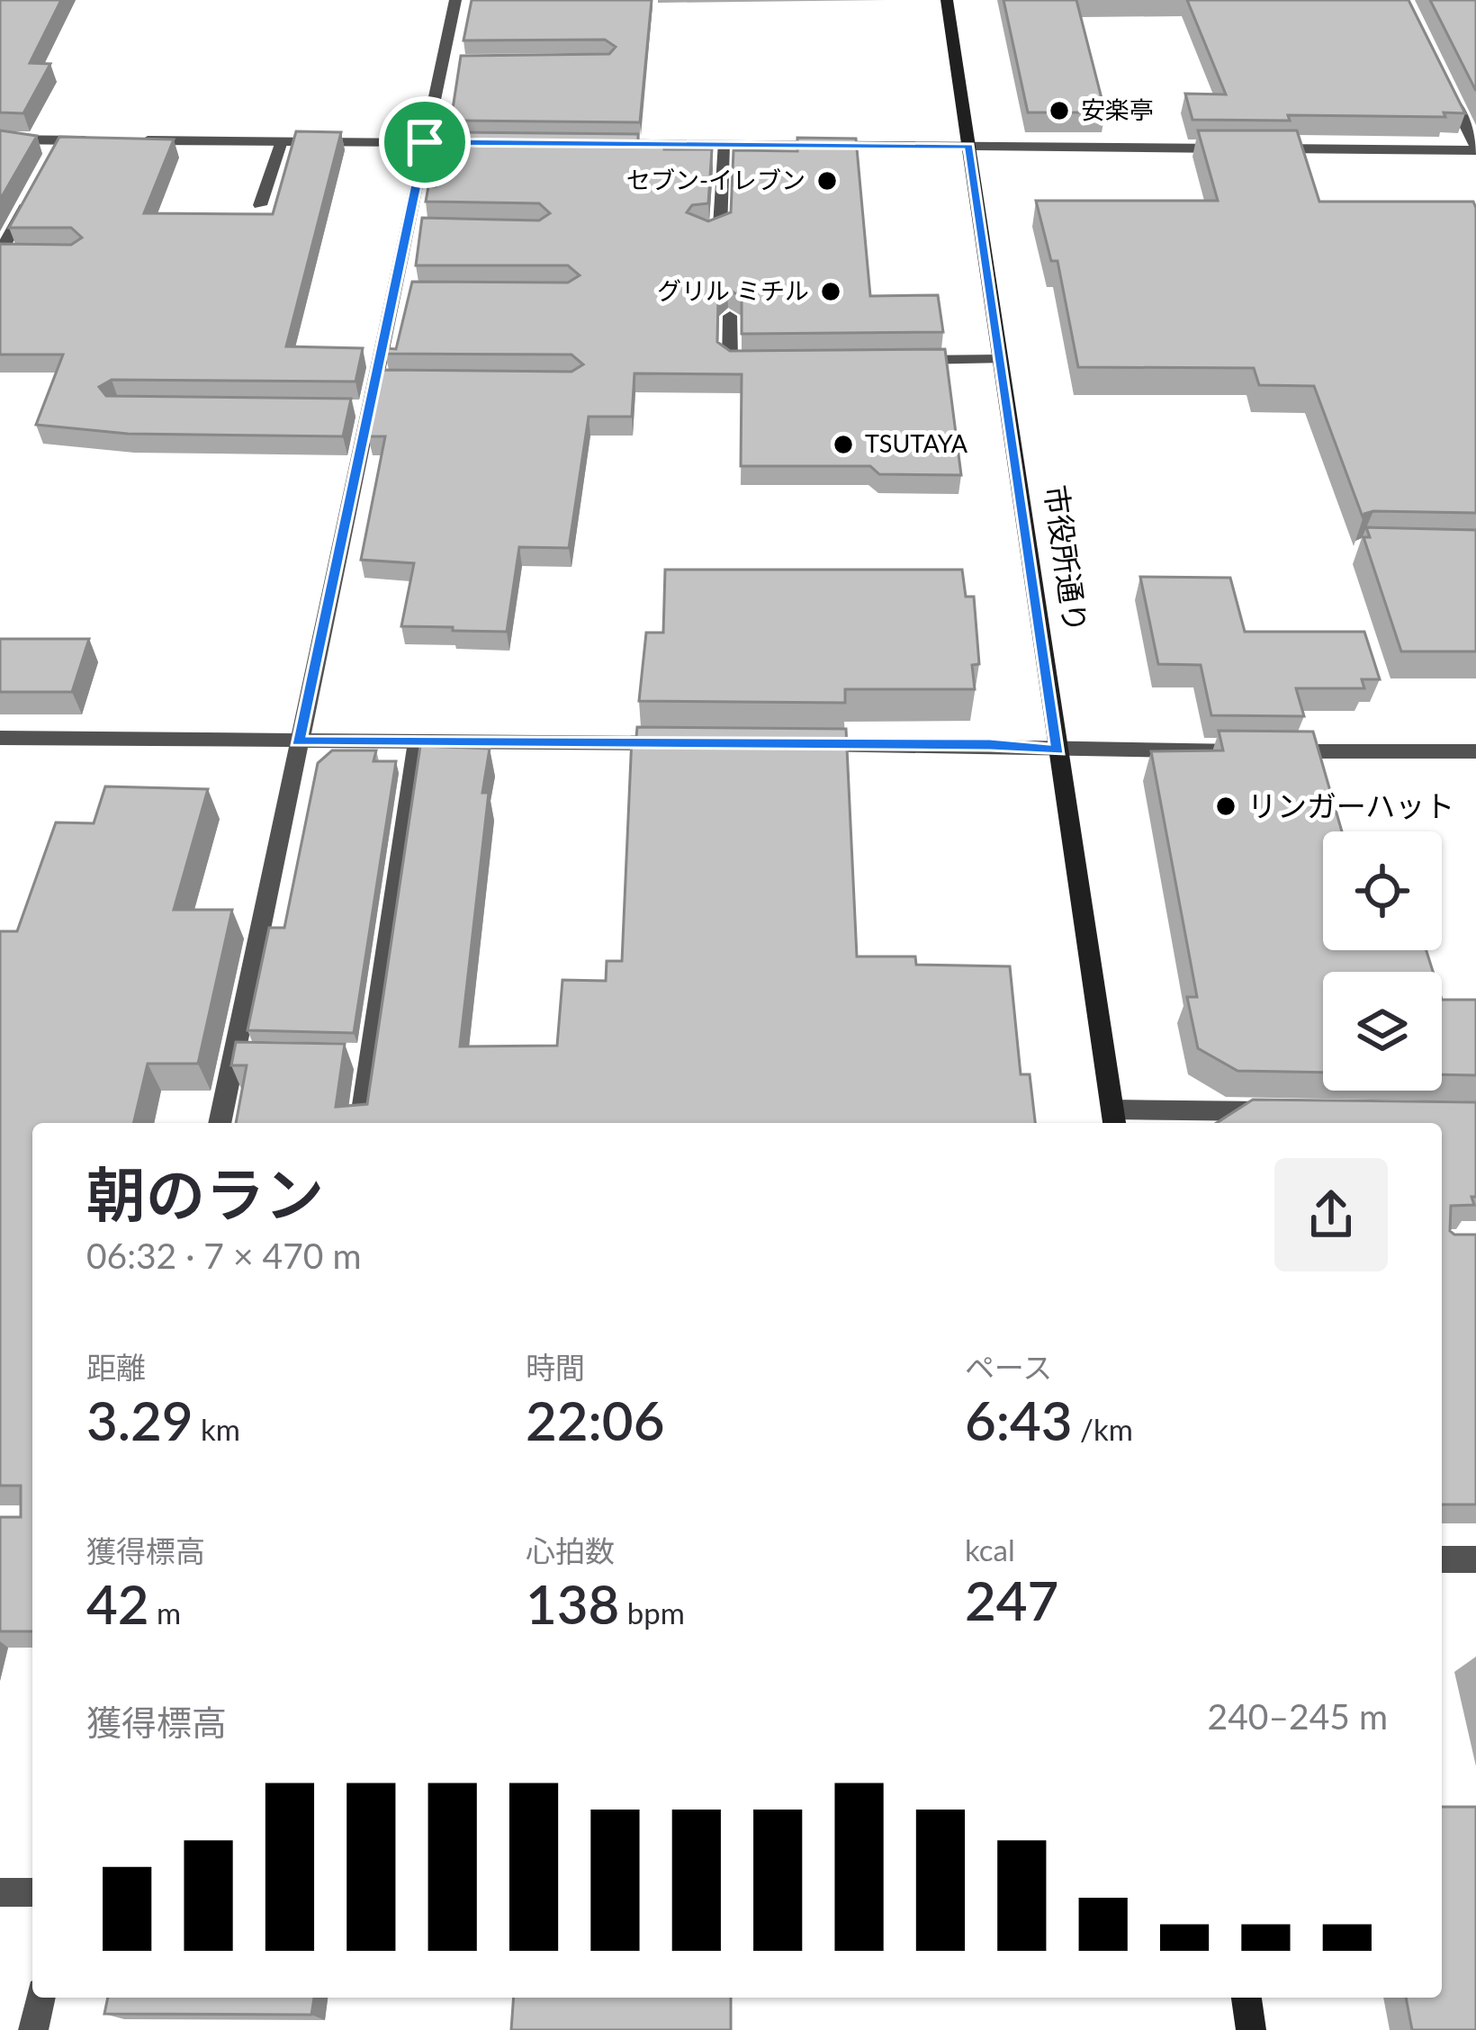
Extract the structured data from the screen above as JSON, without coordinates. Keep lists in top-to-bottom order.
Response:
{
  "streets": {
    "street": ["市役所通り"]
  },
  "places": [
    "安楽亭",
    "セブン-イレブン",
    "グリル ミチル",
    "TSUTAYA",
    "リンガーハット"
  ],
  "page": {
    "heading": ["朝のラン", "06:32 · 7 × 470 m"],
    "stats": [
      ["距離", "3.29 km"],
      ["時間", "22:06"],
      ["ペース", "6:43 /km"],
      ["獲得標高", "42 m"],
      ["心拍数", "138 bpm"],
      ["kcal", "247"]
    ],
    "chart": ["獲得標高", "240–245 m"]
  }
}
